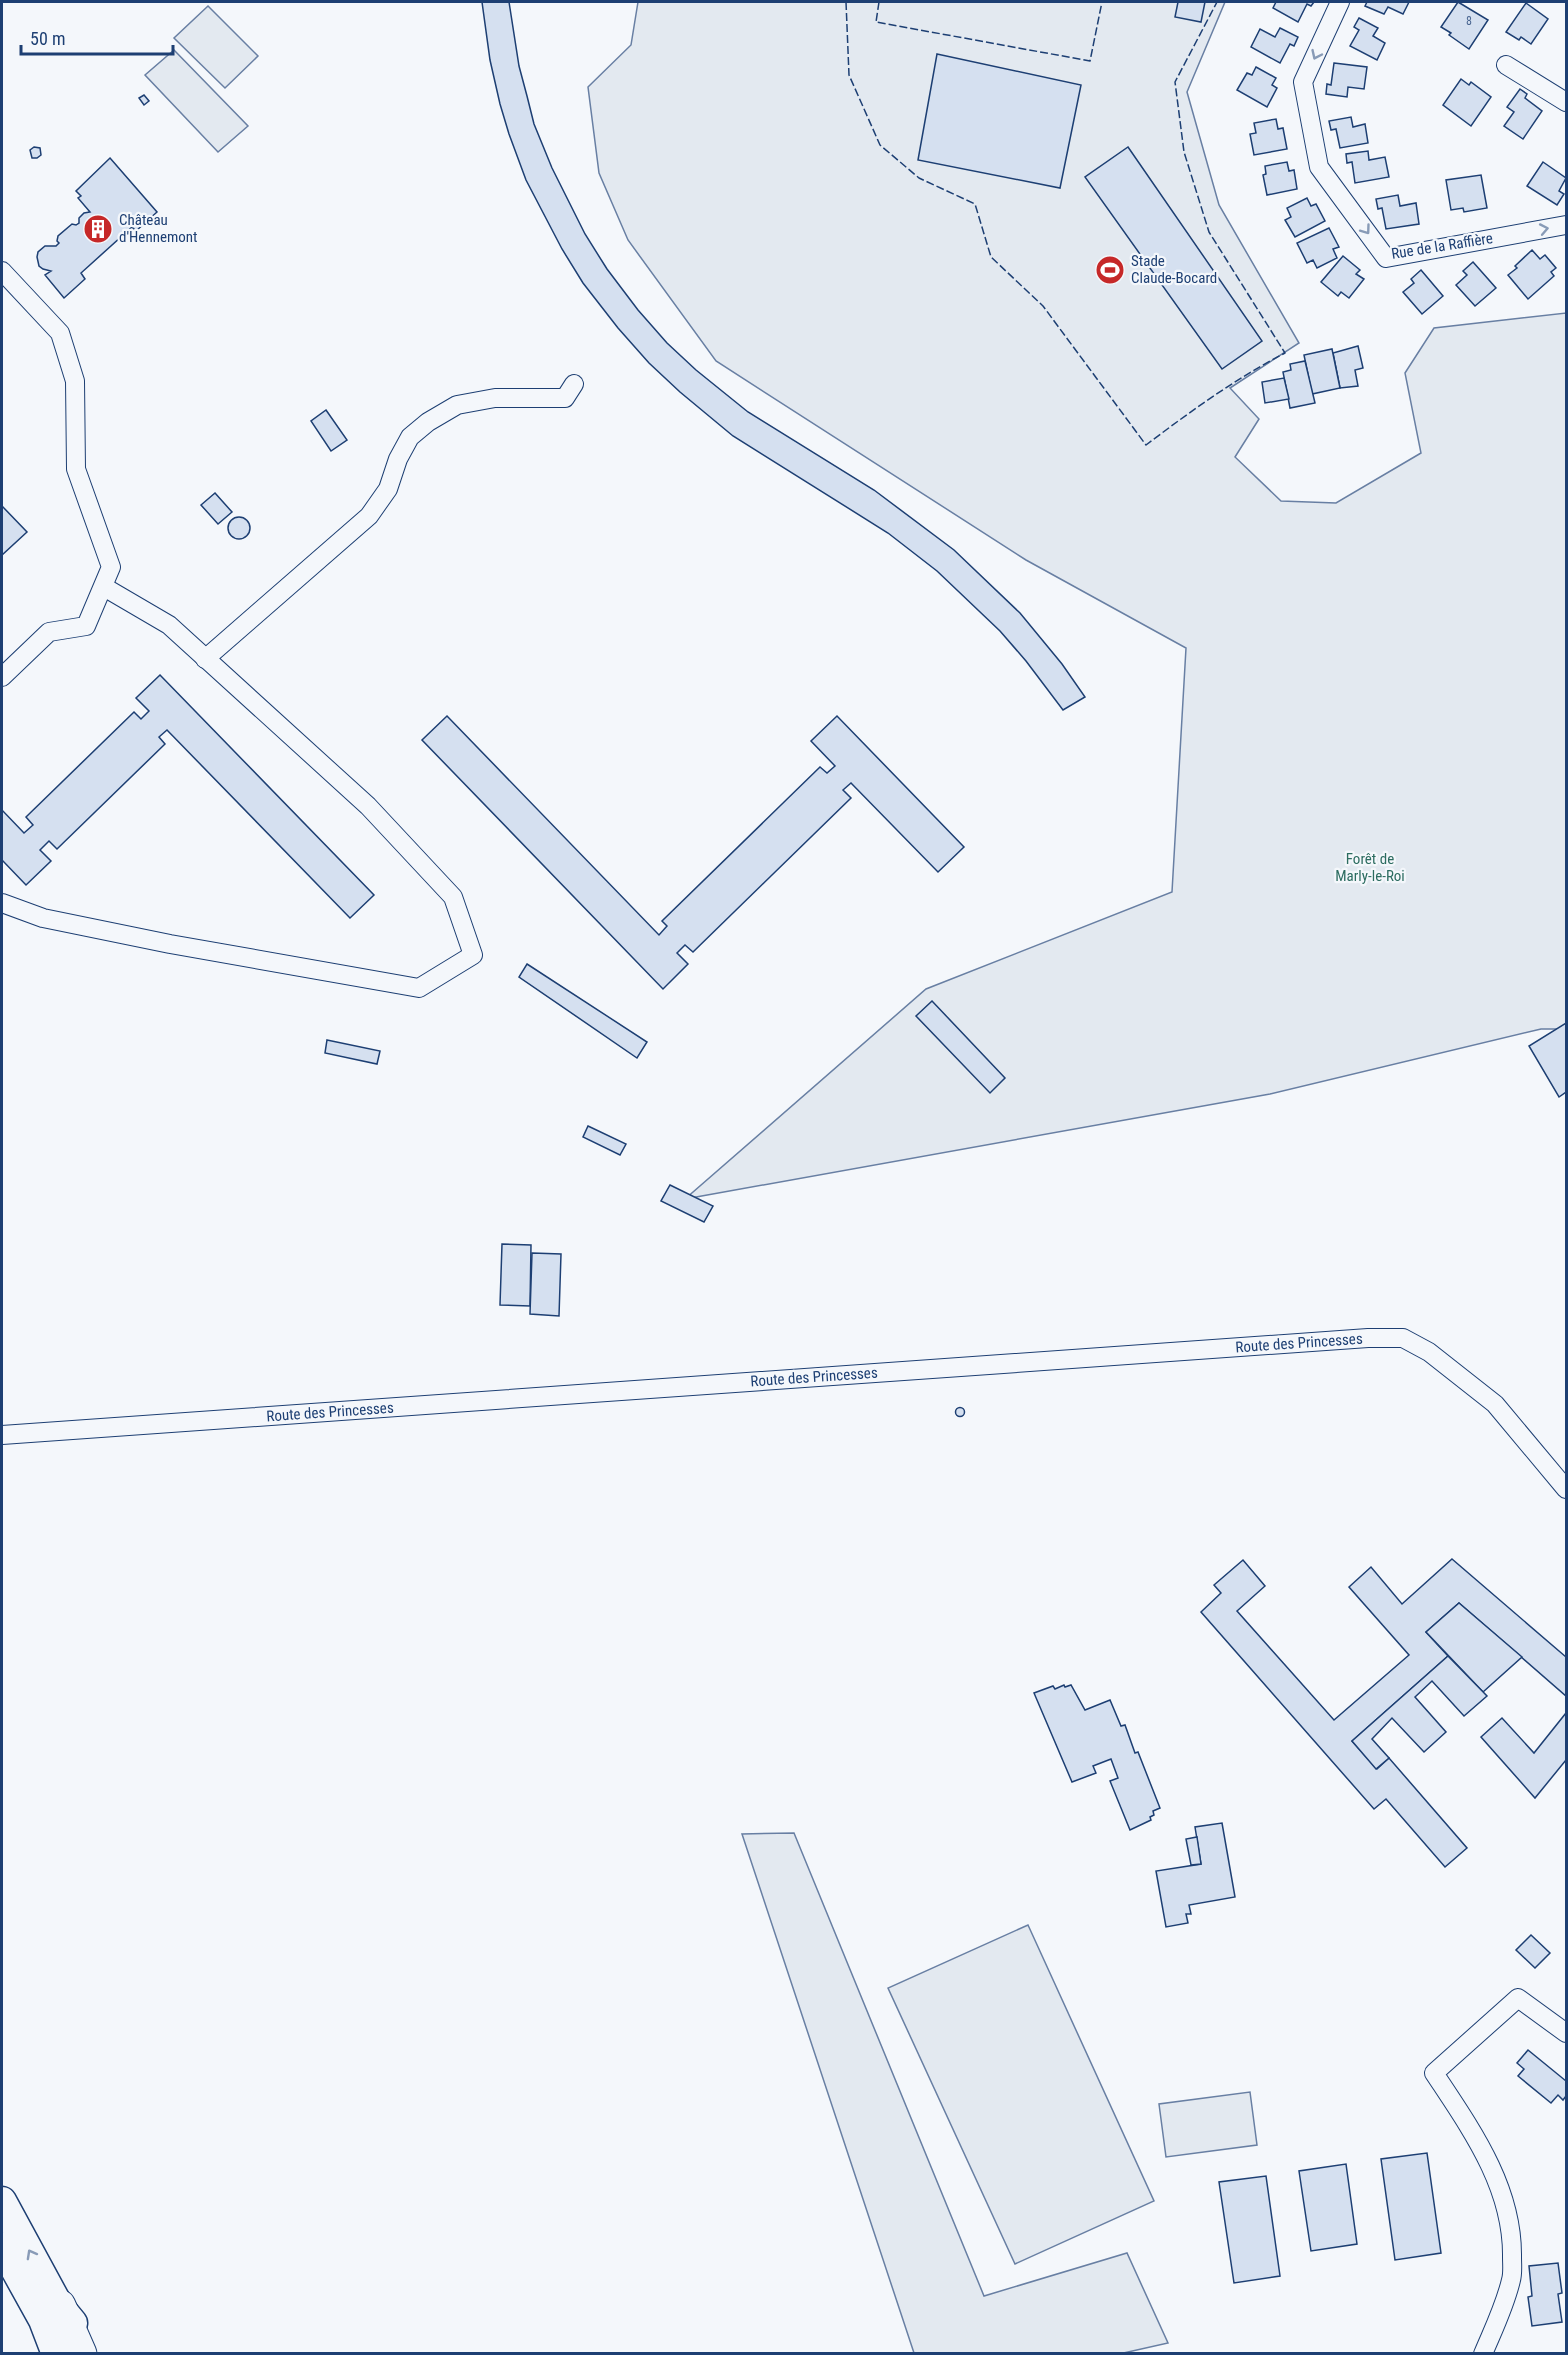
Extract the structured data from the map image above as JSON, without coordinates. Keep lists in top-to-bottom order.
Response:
{
  "streets": {
    "street": ["Rue de la Raffière", "Route des Princesses"]
  },
  "parks": ["Forêt de Marly-le-Roi"],
  "places": {
    "building": ["Château d'Hennemont"],
    "sports": ["Stade Claude-Bocard"]
  },
  "house_numbers": ["8"],
  "scale_bar": "50 m"
}
